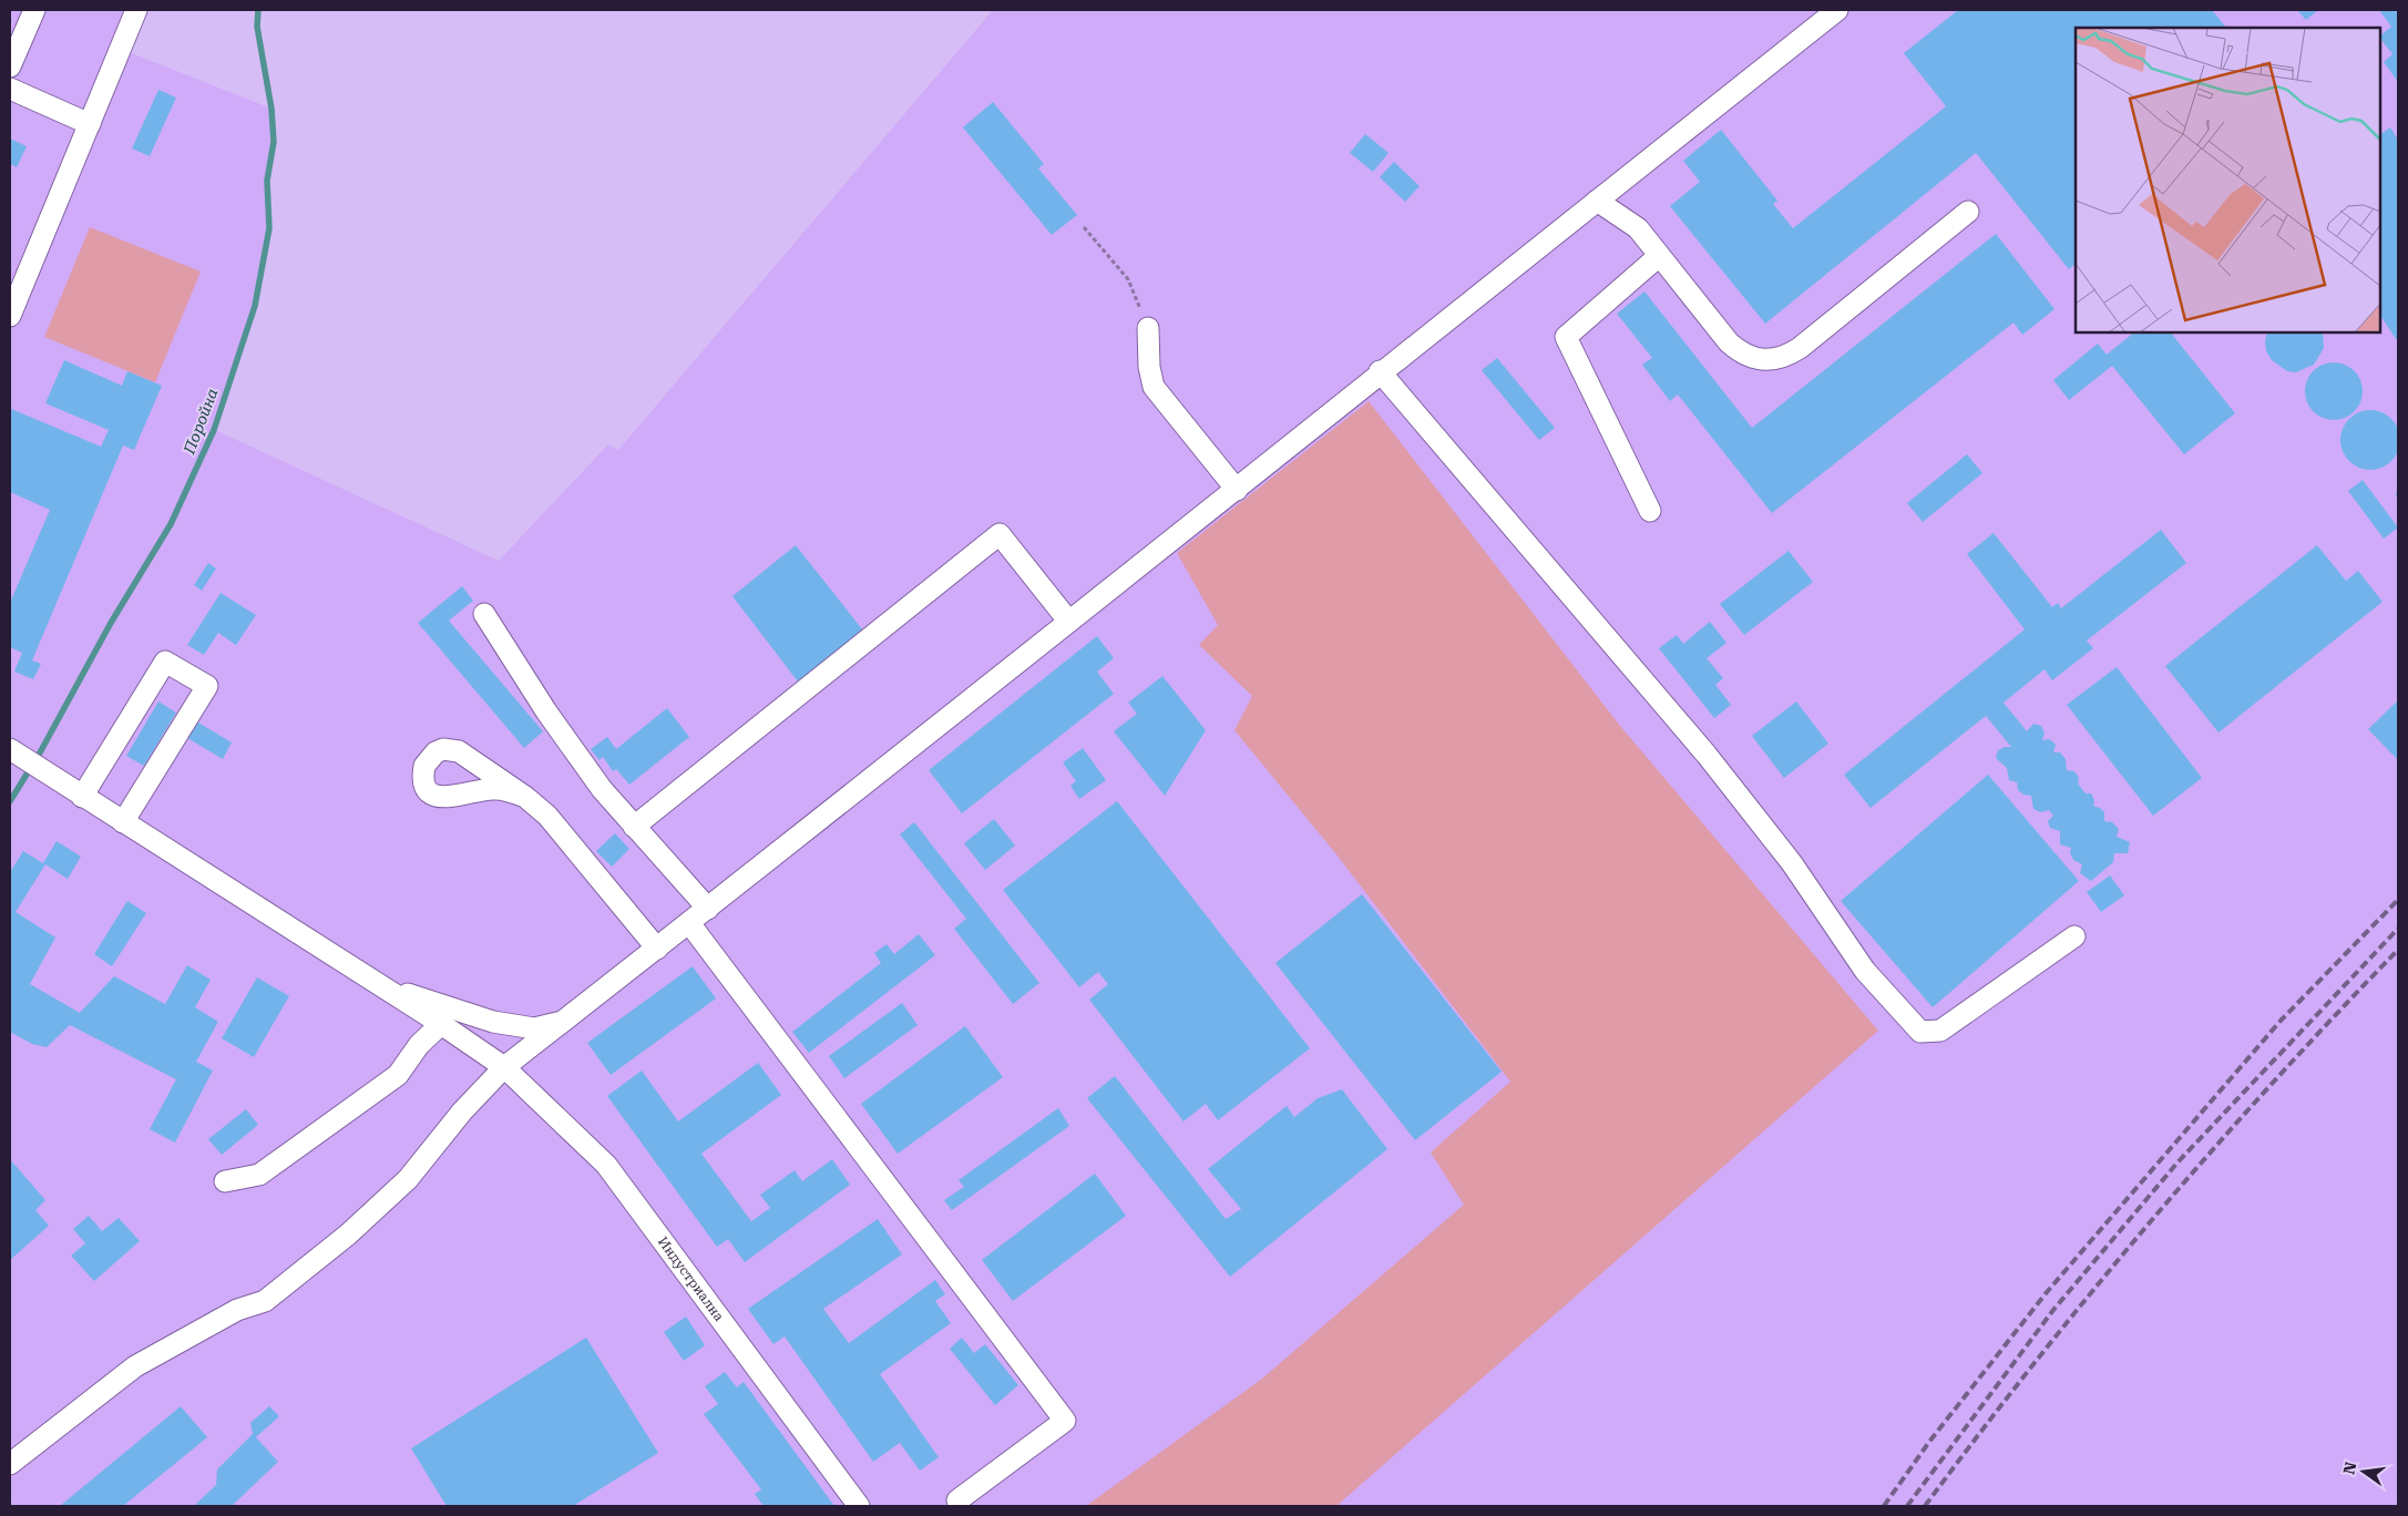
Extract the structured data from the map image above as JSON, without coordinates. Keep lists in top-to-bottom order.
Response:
{
  "streets": {
    "street": ["Индустриална"]
  },
  "water": ["Поройна"],
  "north": "left"
}
